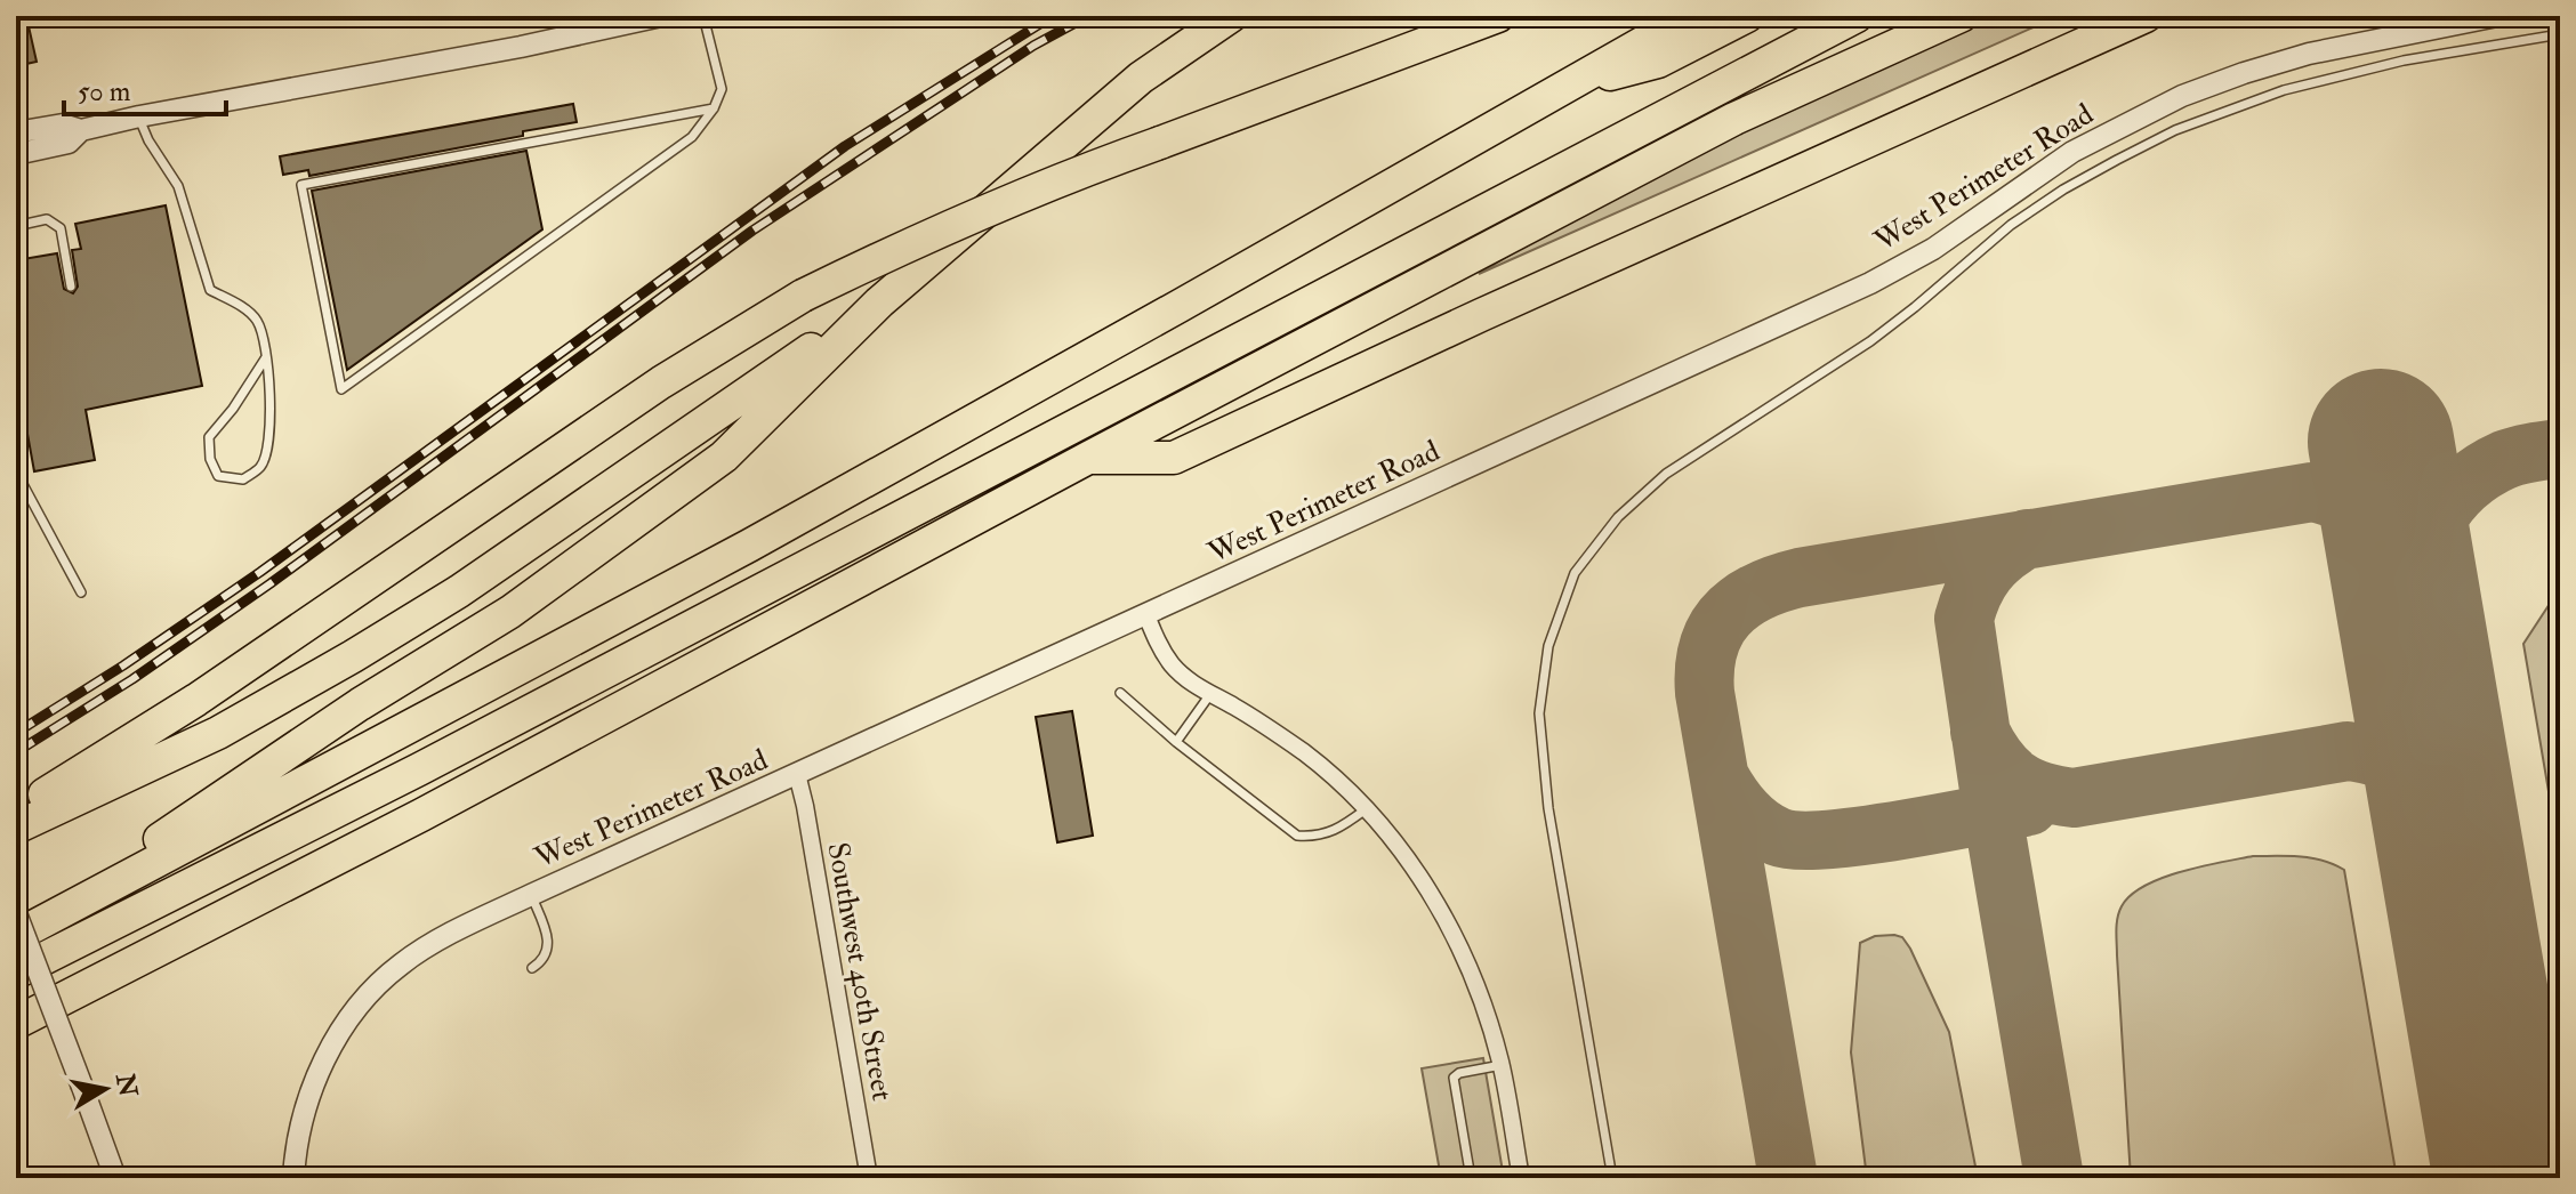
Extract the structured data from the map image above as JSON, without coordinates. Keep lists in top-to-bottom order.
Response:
{
  "streets": {
    "street": ["West Perimeter Road", "Southwest 40th Street"]
  },
  "crossings": [
    ["West Perimeter Road", "Southwest 40th Street"]
  ],
  "scale_bar": "50 m",
  "north": "right"
}
